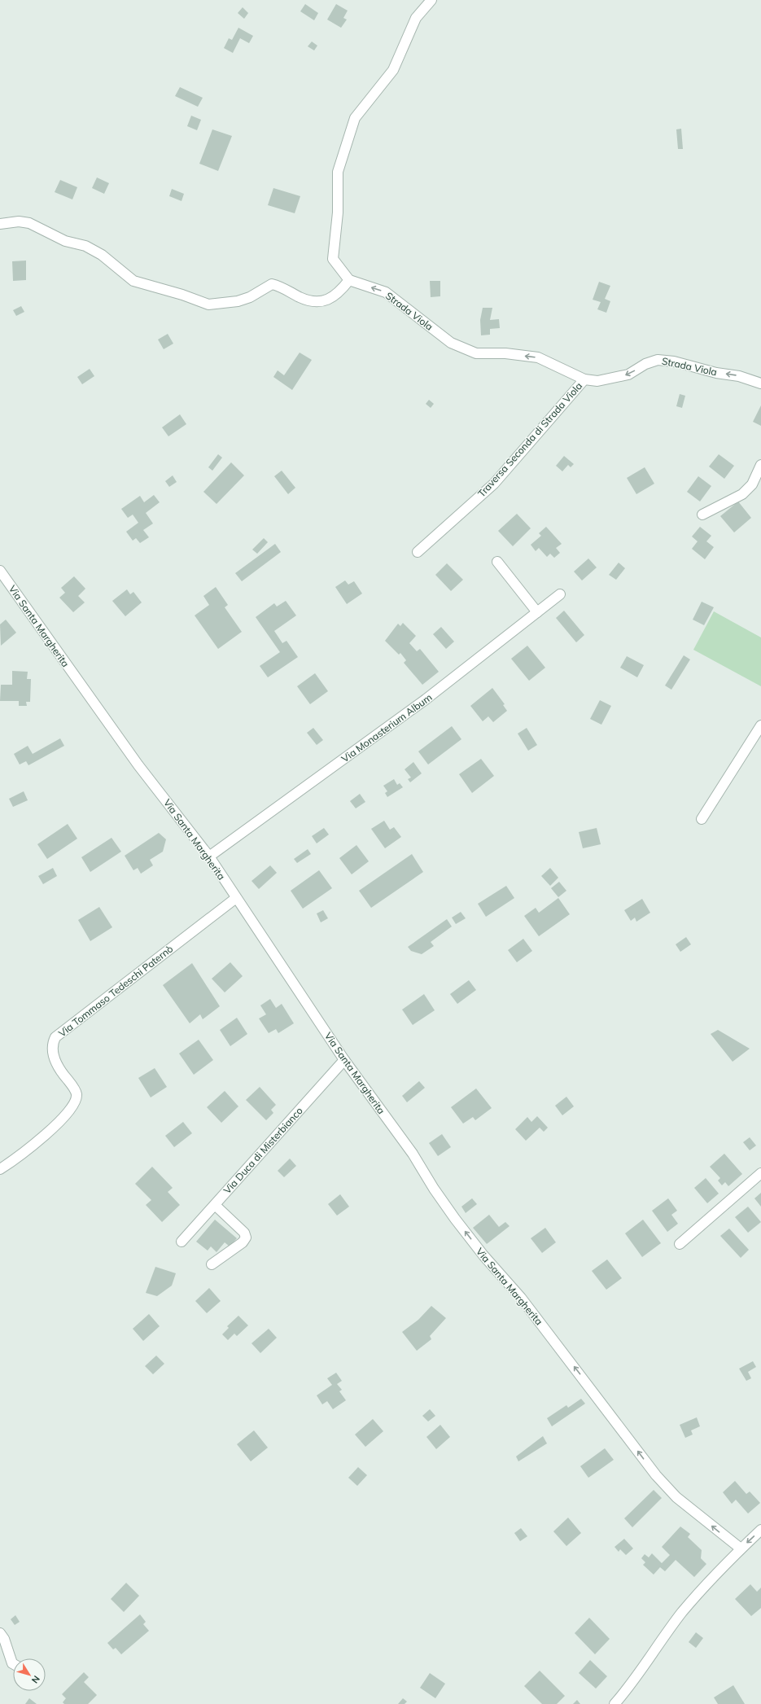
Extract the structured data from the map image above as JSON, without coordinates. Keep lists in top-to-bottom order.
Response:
{
  "streets": {
    "street": [
      "Strada Viola",
      "Traversa Seconda di Strada Viola",
      "Via Santa Margherita",
      "Via Monasterium Album",
      "Via Tommaso Tedeschi Paternò",
      "Via Duca di Misterbianco"
    ]
  },
  "crossings": [
    ["Strada Viola", "Traversa Seconda di Strada Viola"],
    ["Via Santa Margherita", "Via Monasterium Album"],
    ["Via Santa Margherita", "Via Tommaso Tedeschi Paternò"],
    ["Via Santa Margherita", "Via Duca di Misterbianco"]
  ],
  "one_way": ["Strada Viola", "Via Santa Margherita"],
  "north": "bottom right"
}
